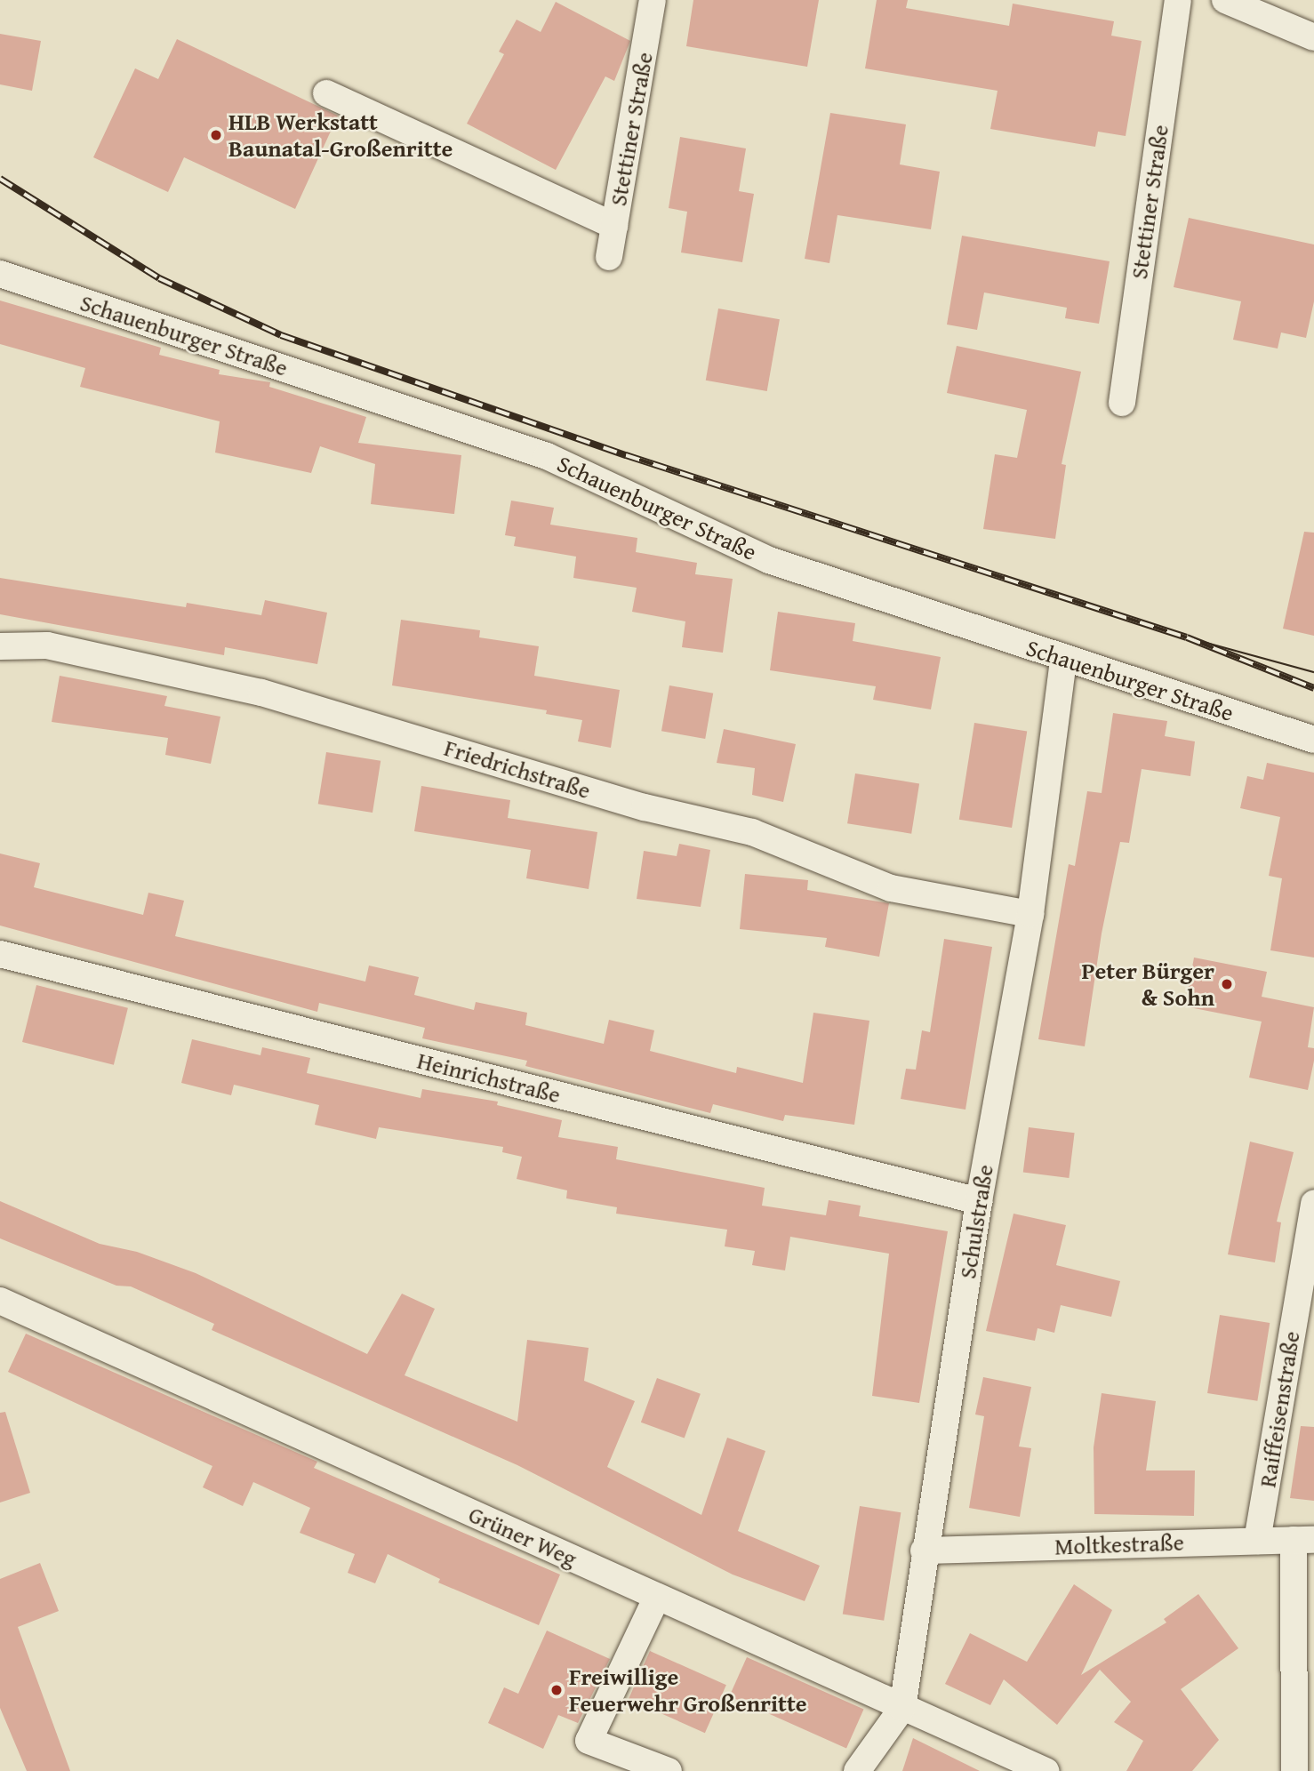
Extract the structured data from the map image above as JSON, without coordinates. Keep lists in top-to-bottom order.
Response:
{
  "streets": {
    "street": [
      "Stettiner Straße",
      "Schauenburger Straße",
      "Friedrichstraße",
      "Heinrichstraße",
      "Schulstraße",
      "Raiffeisenstraße",
      "Grüner Weg",
      "Moltkestraße"
    ]
  },
  "crossings": [
    ["Schauenburger Straße", "Schulstraße"],
    ["Friedrichstraße", "Schulstraße"],
    ["Heinrichstraße", "Schulstraße"],
    ["Schulstraße", "Grüner Weg"],
    ["Schulstraße", "Moltkestraße"],
    ["Raiffeisenstraße", "Moltkestraße"]
  ],
  "places": ["HLB Werkstatt Baunatal-Großenritte", "Peter Bürger & Sohn", "Freiwillige Feuerwehr Großenritte"]
}
